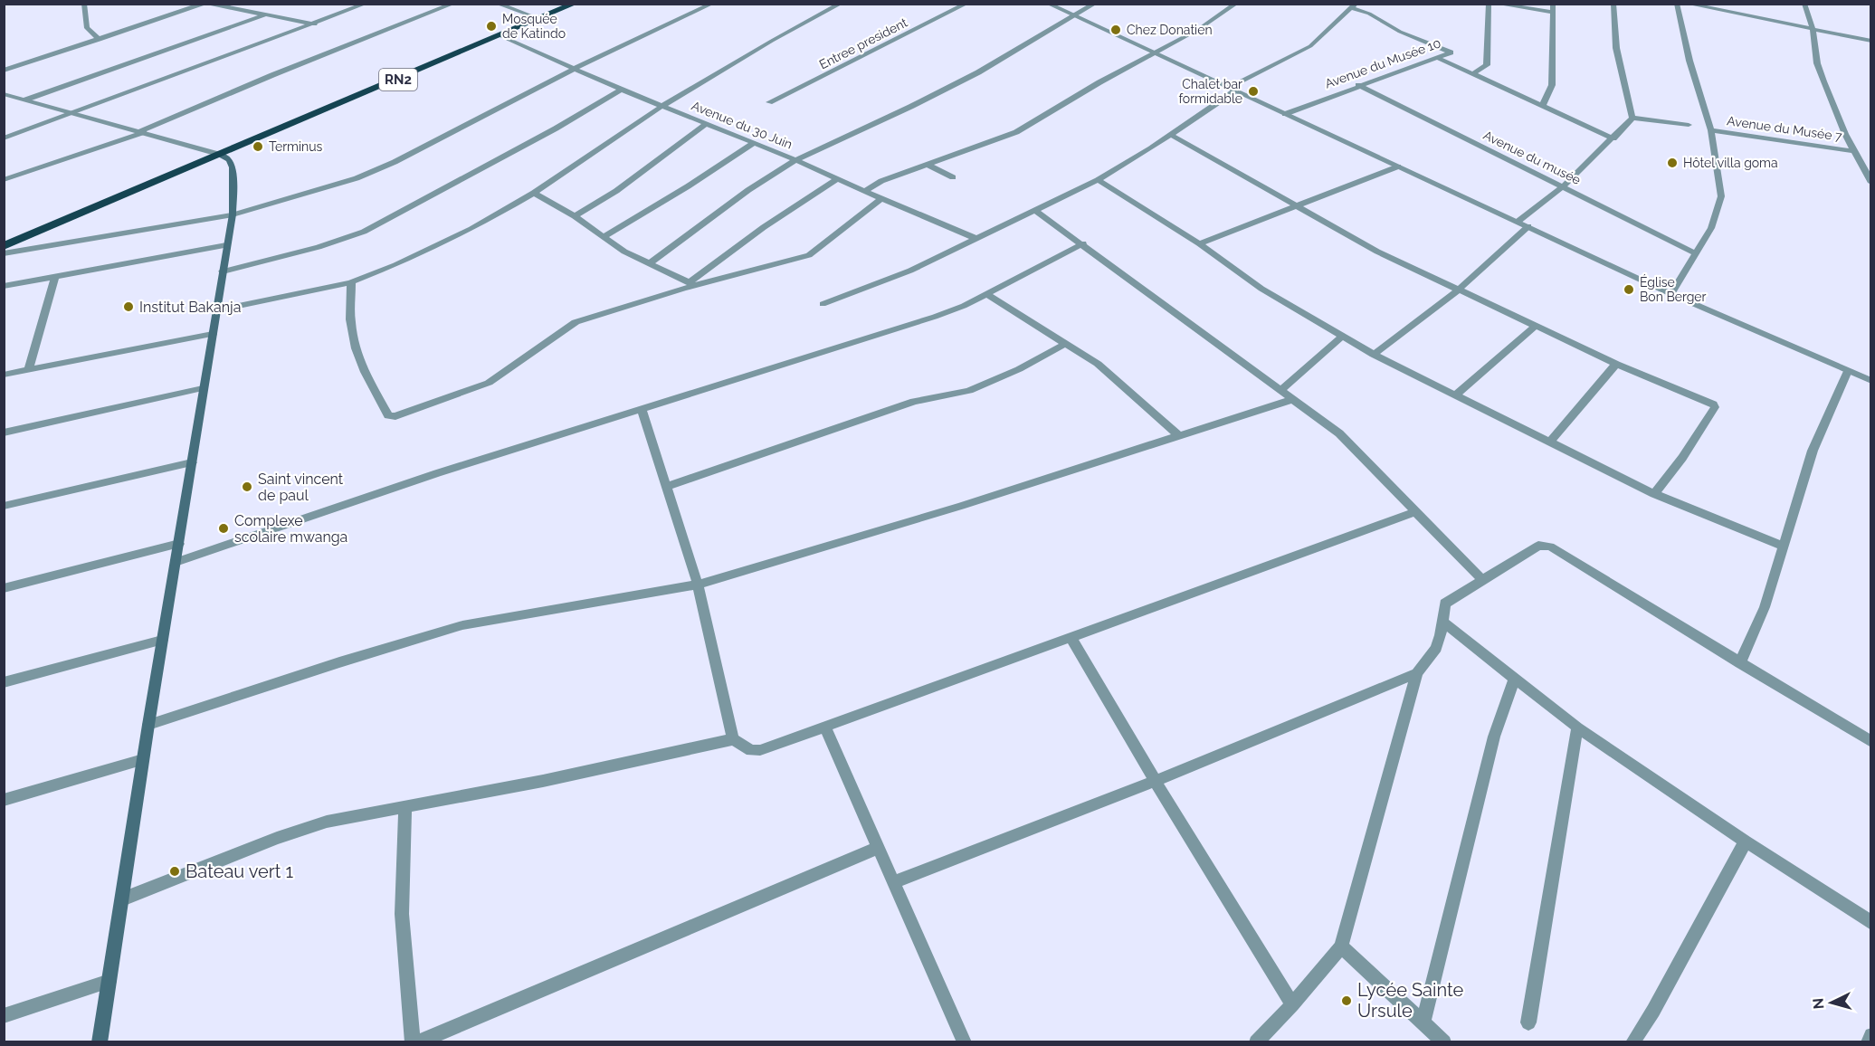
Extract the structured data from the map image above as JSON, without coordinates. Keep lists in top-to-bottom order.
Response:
{
  "streets": {
    "highway": ["RN2"],
    "street": [
      "Entree president",
      "Avenue du Musée 10",
      "Avenue du 30 Juin",
      "Avenue du Musée 7",
      "Avenue du musée"
    ]
  },
  "crossings": [
    ["Avenue du Musée 10", "Avenue du musée"],
    ["RN2", "Avenue du 30 Juin"],
    ["Avenue du Musée 7", "Avenue du musée"]
  ],
  "places": [
    "Mosquée de Katindo",
    "Chez Donatien",
    "Chalet bar formidable",
    "Terminus",
    "Hôtel villa goma",
    "Église Bon Berger",
    "Institut Bakanja",
    "Saint vincent de paul",
    "Complexe scolaire mwanga",
    "Bateau vert 1",
    "Lycée Sainte Ursule"
  ],
  "north": "left"
}
